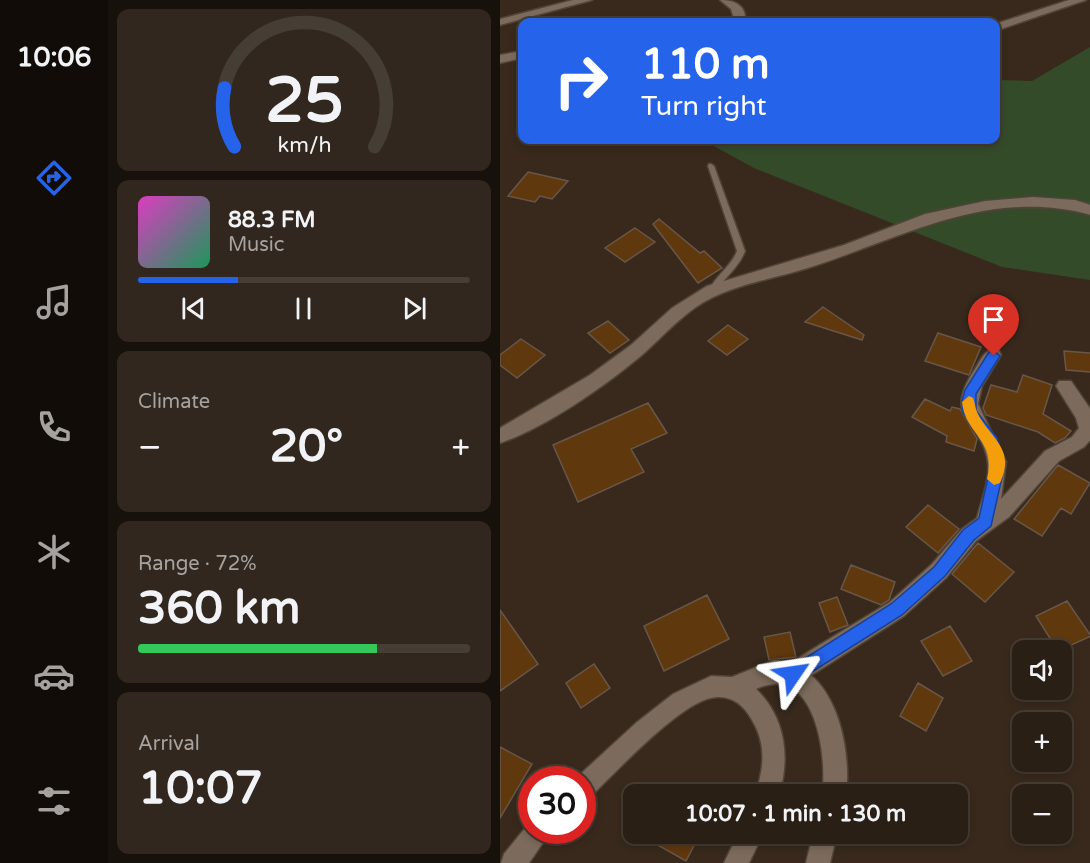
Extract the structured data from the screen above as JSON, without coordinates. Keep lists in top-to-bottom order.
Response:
{
  "page": {
    "tabs": "10:06",
    "turn": ["110 m", "Turn right"],
    "song": ["88.3 FM", "Music"],
    "tile": [
      "Climate",
      ["Range · 72%", "360 km"],
      ["Arrival", "10:07"]
    ],
    "heat": ["−", "20°", "+"],
    "map_buttons": ["+", "−"],
    "limit": "30",
    "trip": "10:07 · 1 min · 130 m",
    "gauge": ["25", "km/h"]
  }
}
